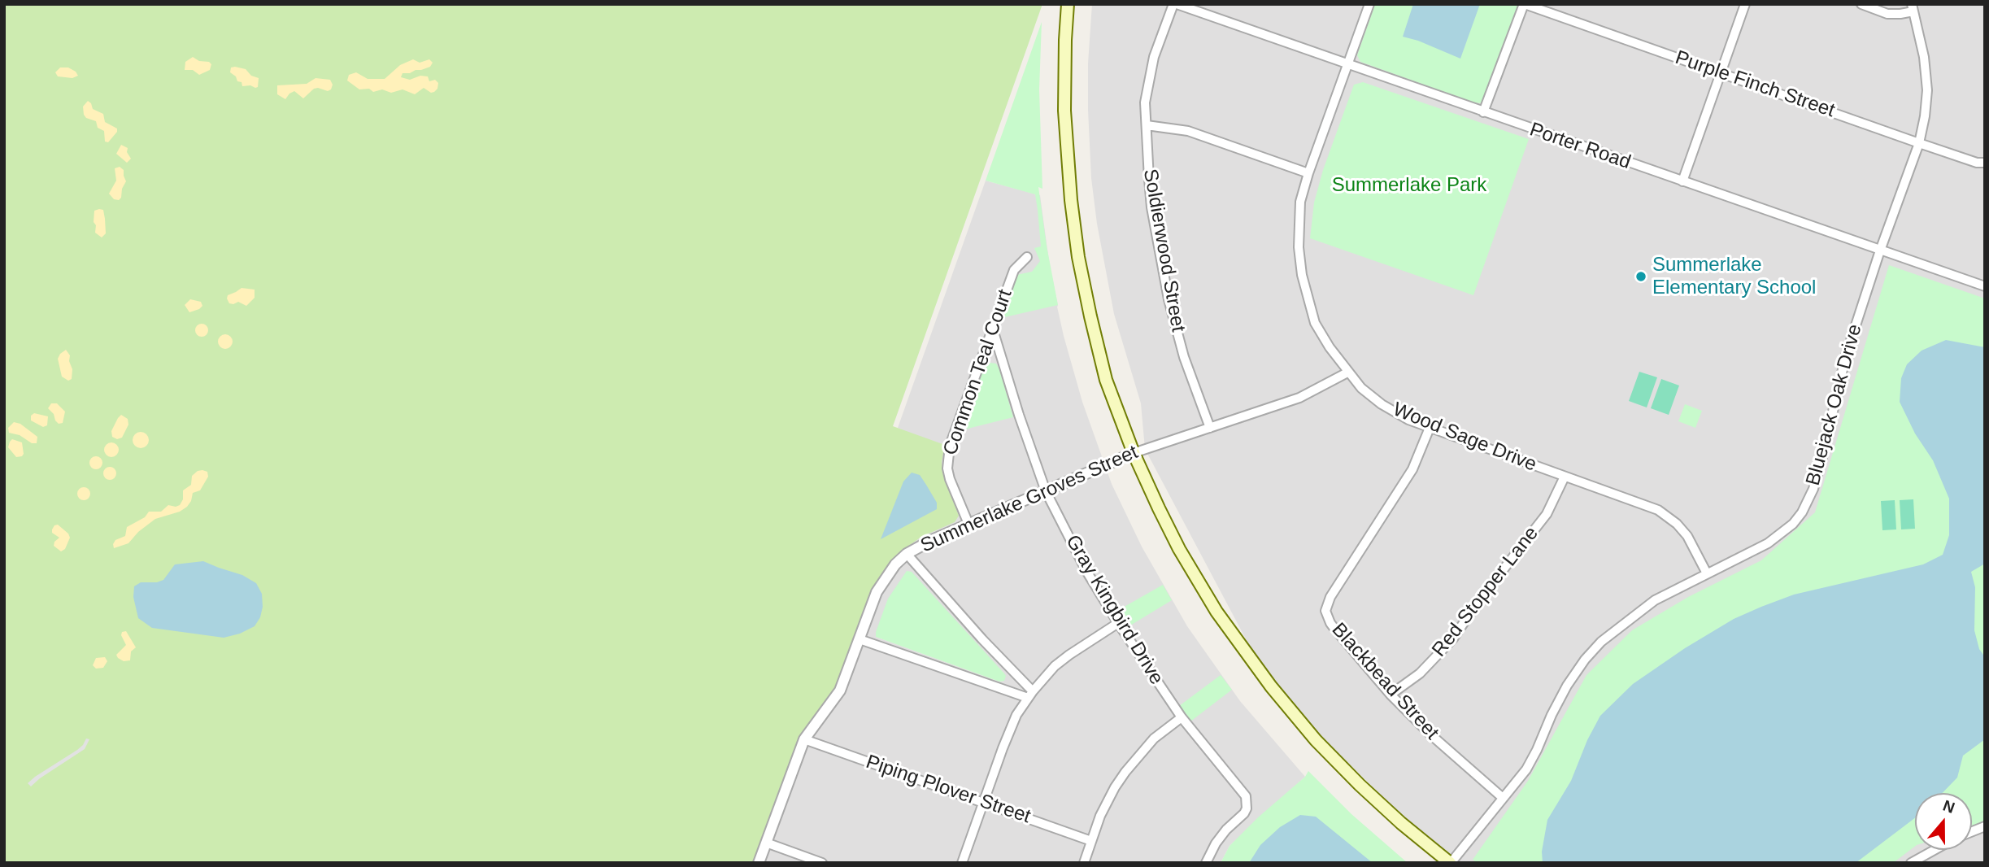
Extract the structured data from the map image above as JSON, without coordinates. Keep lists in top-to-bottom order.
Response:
{
  "streets": {
    "street": [
      "Purple Finch Street",
      "Porter Road",
      "Soldierwood Street",
      "Common Teal Court",
      "Bluejack Oak Drive",
      "Wood Sage Drive",
      "Summerlake Groves Street",
      "Red Stopper Lane",
      "Gray Kingbird Drive",
      "Blackbead Street",
      "Piping Plover Street"
    ]
  },
  "crossings": [
    ["Purple Finch Street", "Bluejack Oak Drive"],
    ["Porter Road", "Soldierwood Street"],
    ["Porter Road", "Bluejack Oak Drive"],
    ["Porter Road", "Wood Sage Drive"],
    ["Soldierwood Street", "Summerlake Groves Street"],
    ["Common Teal Court", "Summerlake Groves Street"],
    ["Common Teal Court", "Gray Kingbird Drive"],
    ["Bluejack Oak Drive", "Wood Sage Drive"],
    ["Bluejack Oak Drive", "Blackbead Street"],
    ["Wood Sage Drive", "Summerlake Groves Street"],
    ["Wood Sage Drive", "Red Stopper Lane"],
    ["Wood Sage Drive", "Blackbead Street"],
    ["Summerlake Groves Street", "Gray Kingbird Drive"],
    ["Summerlake Groves Street", "Piping Plover Street"],
    ["Red Stopper Lane", "Blackbead Street"]
  ],
  "parks": ["Summerlake Park"],
  "places": ["Summerlake Elementary School"],
  "north": "top"
}
